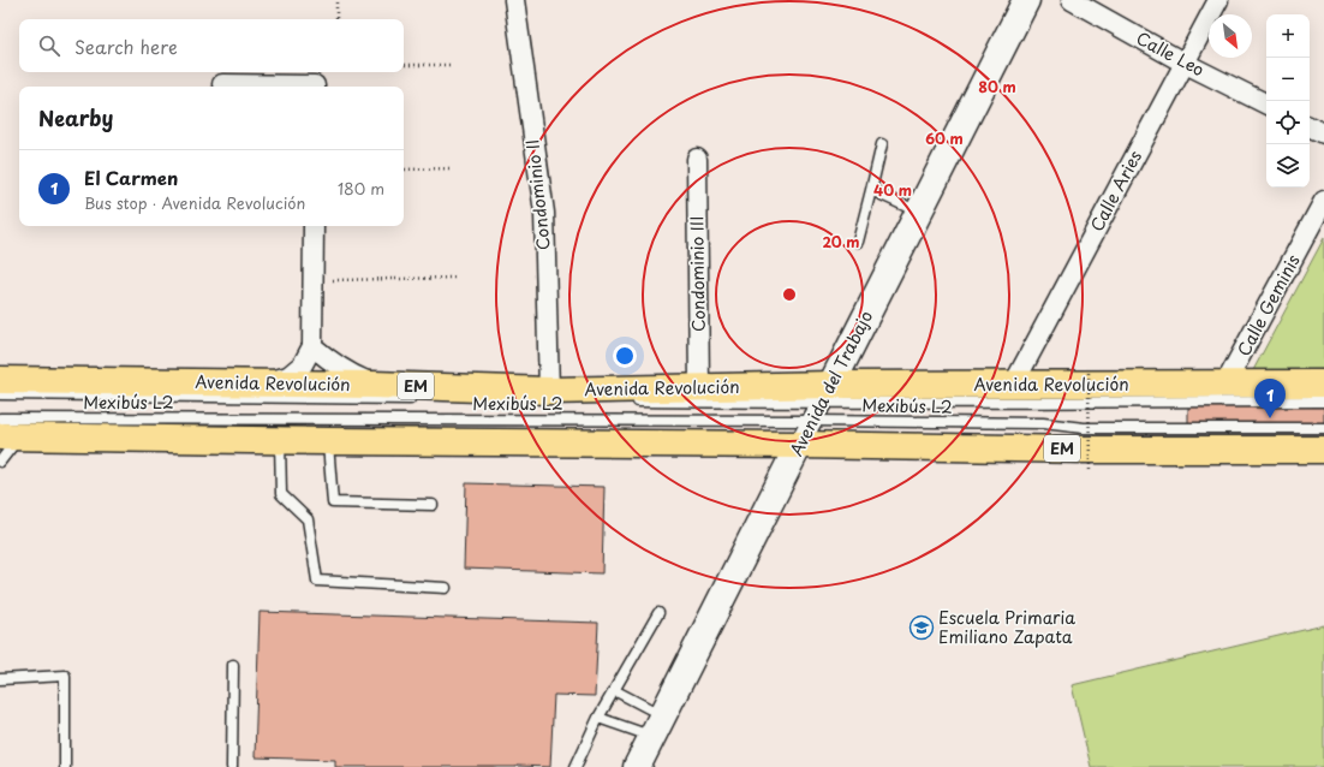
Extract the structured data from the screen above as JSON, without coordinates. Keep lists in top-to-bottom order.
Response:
{
  "streets": {
    "main road": ["Avenida Revolución", "Avenida del Trabajo", "EM"],
    "street": [
      "Calle Leo",
      "Calle Aries",
      "Condominio II",
      "Condominio III",
      "Calle Geminis"
    ],
    "lane": ["Mexibús L2"]
  },
  "crossings": [
    ["Calle Leo", "Calle Aries"],
    ["Calle Aries", "Avenida Revolución"],
    ["Condominio II", "Avenida Revolución"],
    ["Condominio III", "Avenida Revolución"],
    ["Calle Geminis", "Avenida Revolución"],
    ["Avenida Revolución", "Avenida del Trabajo"],
    ["Avenida Revolución", "Mexibús L2"],
    ["Avenida del Trabajo", "EM"],
    ["Avenida del Trabajo", "Mexibús L2"]
  ],
  "places": {
    "school or university": ["Escuela Primaria Emiliano Zapata"]
  },
  "north": "bottom right",
  "page": {
    "map_buttons": ["+", "−"],
    "search": "Search here",
    "heading": "Nearby",
    "list": [
      {
        "mark": "1",
        "name": "El Carmen",
        "note": "Bus stop · Avenida Revolución",
        "value": "180 m"
      }
    ],
    "pins": "1"
  },
  "rings": [
    "80 m",
    "60 m",
    "40 m",
    "20 m"
  ]
}
